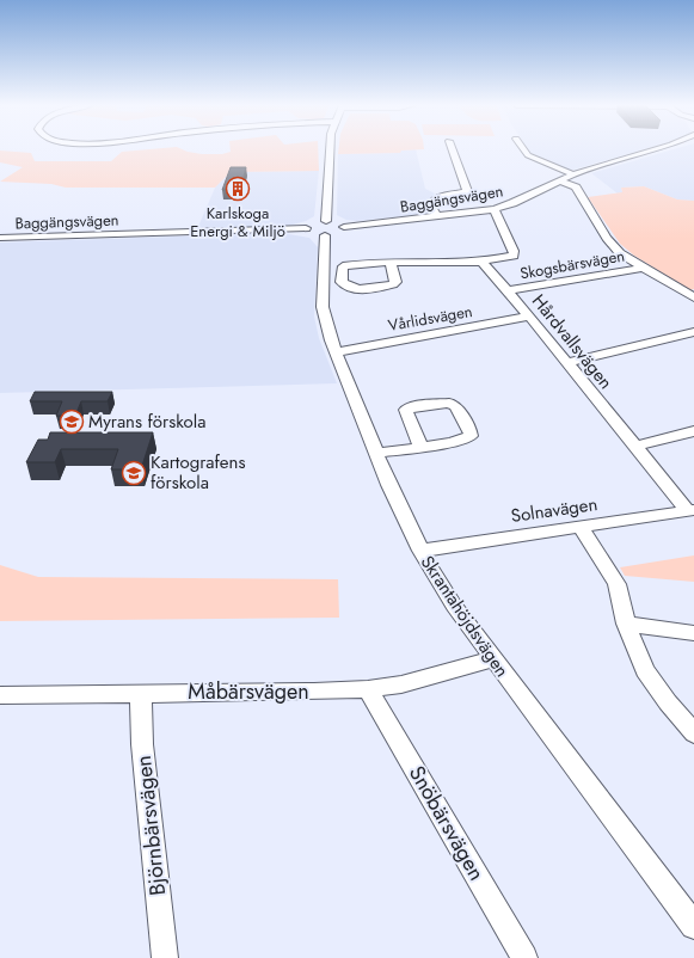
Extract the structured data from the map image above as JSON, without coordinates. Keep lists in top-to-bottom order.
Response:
{
  "streets": {
    "street": [
      "Baggängsvägen",
      "Skogsbärsvägen",
      "Vårlidsvägen",
      "Hårdvallsvägen",
      "Solnavägen",
      "Skrantahöjdsvägen",
      "Måbärsvägen",
      "Snöbärsvägen",
      "Björnbärsvägen"
    ]
  },
  "crossings": [
    ["Baggängsvägen", "Skrantahöjdsvägen"],
    ["Skogsbärsvägen", "Hårdvallsvägen"],
    ["Vårlidsvägen", "Hårdvallsvägen"],
    ["Vårlidsvägen", "Skrantahöjdsvägen"],
    ["Hårdvallsvägen", "Solnavägen"],
    ["Solnavägen", "Skrantahöjdsvägen"],
    ["Skrantahöjdsvägen", "Måbärsvägen"],
    ["Måbärsvägen", "Snöbärsvägen"],
    ["Måbärsvägen", "Björnbärsvägen"]
  ],
  "places": {
    "building": ["Karlskoga Energi & Miljö"],
    "school or university": ["Myrans förskola", "Kartografens förskola"]
  }
}
